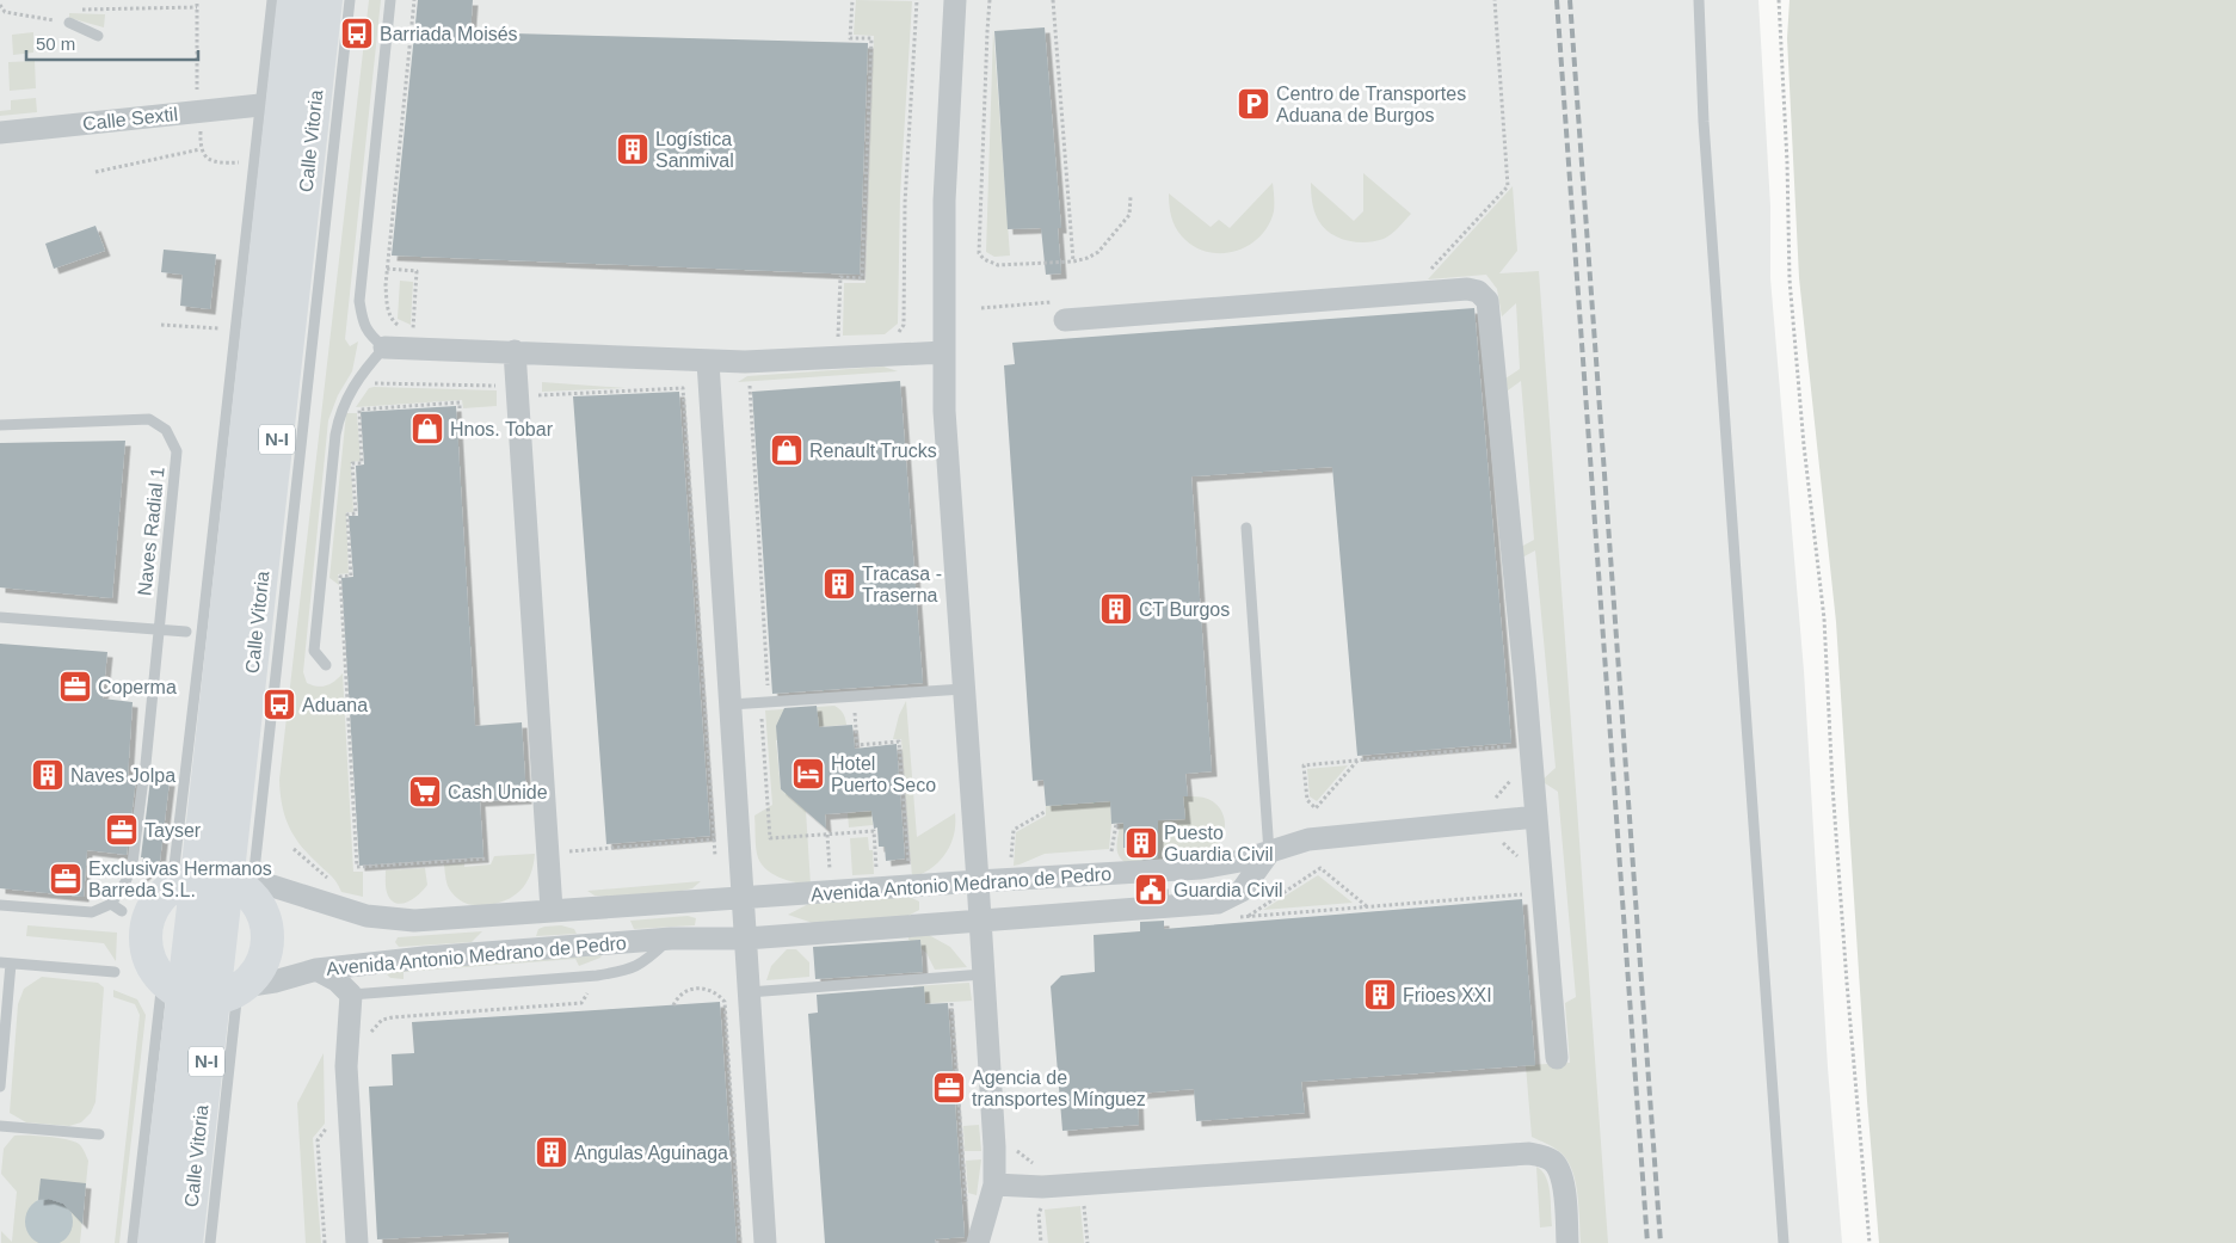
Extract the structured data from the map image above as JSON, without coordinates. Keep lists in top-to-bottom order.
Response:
{
  "streets": {
    "highway": ["Calle Vitoria", "N-I"],
    "street": ["Calle Sextil", "Avenida Antonio Medrano de Pedro"],
    "lane": ["Naves Radial 1"]
  },
  "crossings": [
    ["Calle Vitoria", "N-I"],
    ["Calle Vitoria", "Avenida Antonio Medrano de Pedro"],
    ["N-I", "Avenida Antonio Medrano de Pedro"]
  ],
  "places": {
    "bus stop": ["Barriada Moisés", "Aduana"],
    "parking": ["Centro de Transportes Aduana de Burgos"],
    "building": [
      "Logística Sanmival",
      "Tracasa - Traserna",
      "CT Burgos",
      "Naves Jolpa",
      "Puesto Guardia Civil",
      "Frioes XXI",
      "Angulas Aguinaga"
    ],
    "shop": ["Hnos. Tobar", "Renault Trucks"],
    "office": [
      "Coperma",
      "Tayser",
      "Exclusivas Hermanos Barreda S.L.",
      "Agencia de transportes Mínguez"
    ],
    "hotel": ["Hotel Puerto Seco"],
    "supermarket": ["Cash Unide"],
    "public building": ["Guardia Civil"]
  },
  "scale_bar": "50 m"
}
